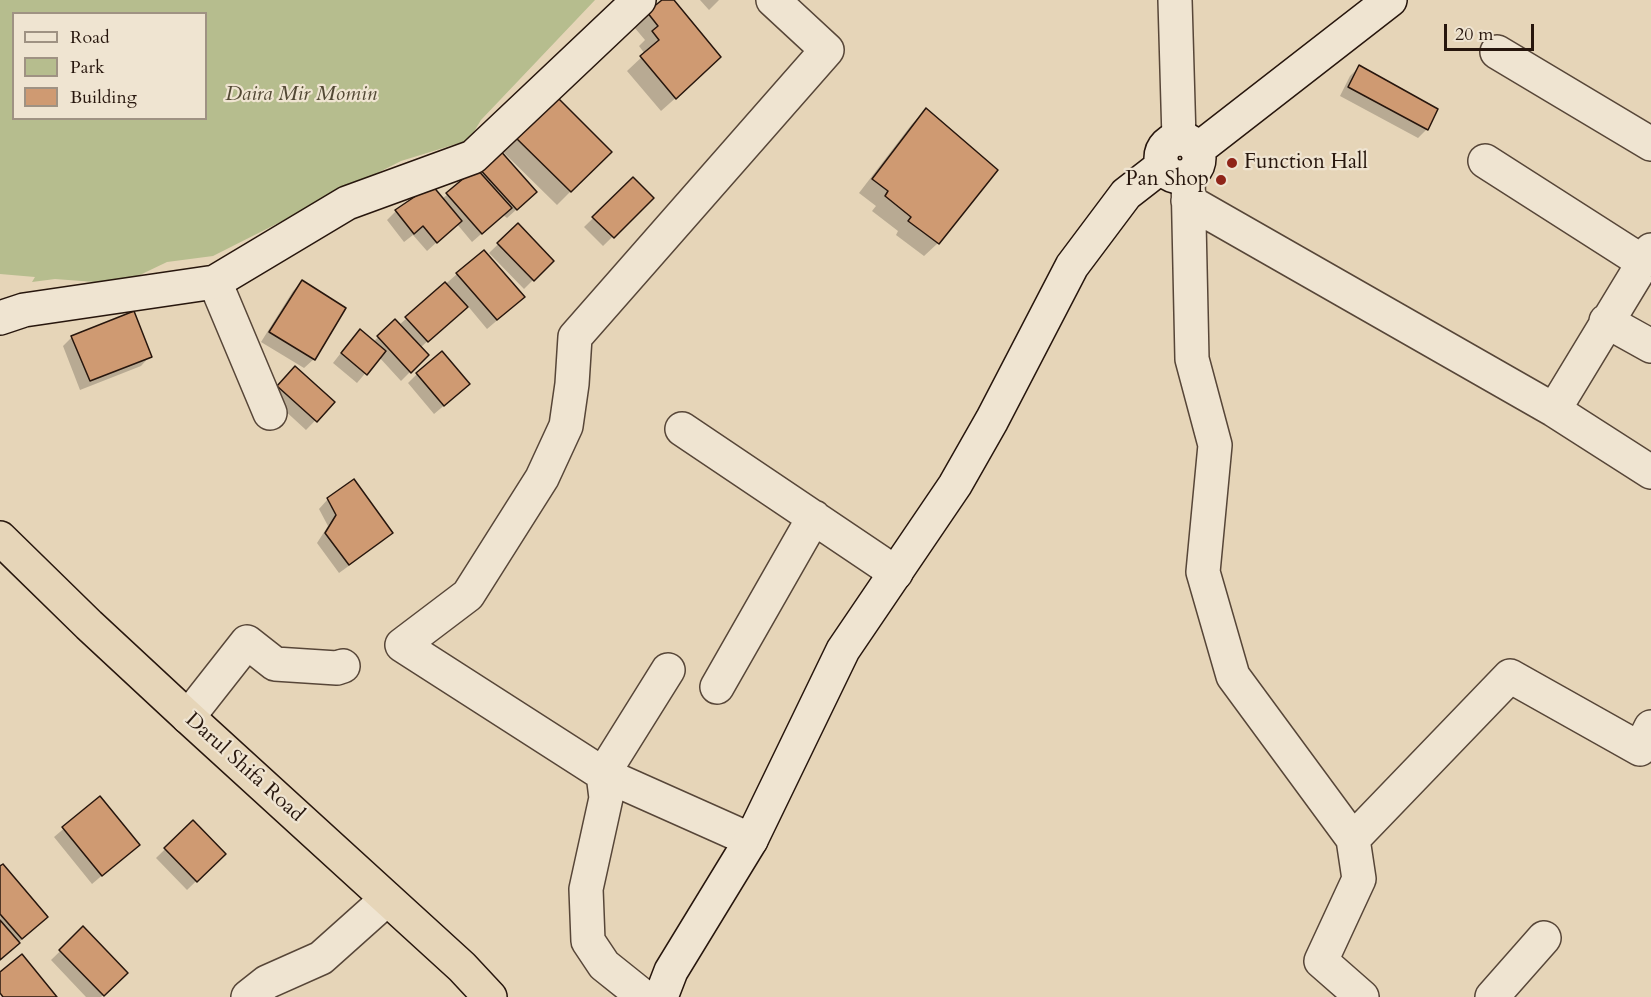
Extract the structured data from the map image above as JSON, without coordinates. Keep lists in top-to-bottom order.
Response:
{
  "streets": {
    "highway": ["Darul Shifa Road"]
  },
  "parks": ["Daira Mir Momin"],
  "places": ["Function Hall", "Pan Shop"],
  "legend": ["Road", "Park", "Building"],
  "scale_bar": "20 m"
}
